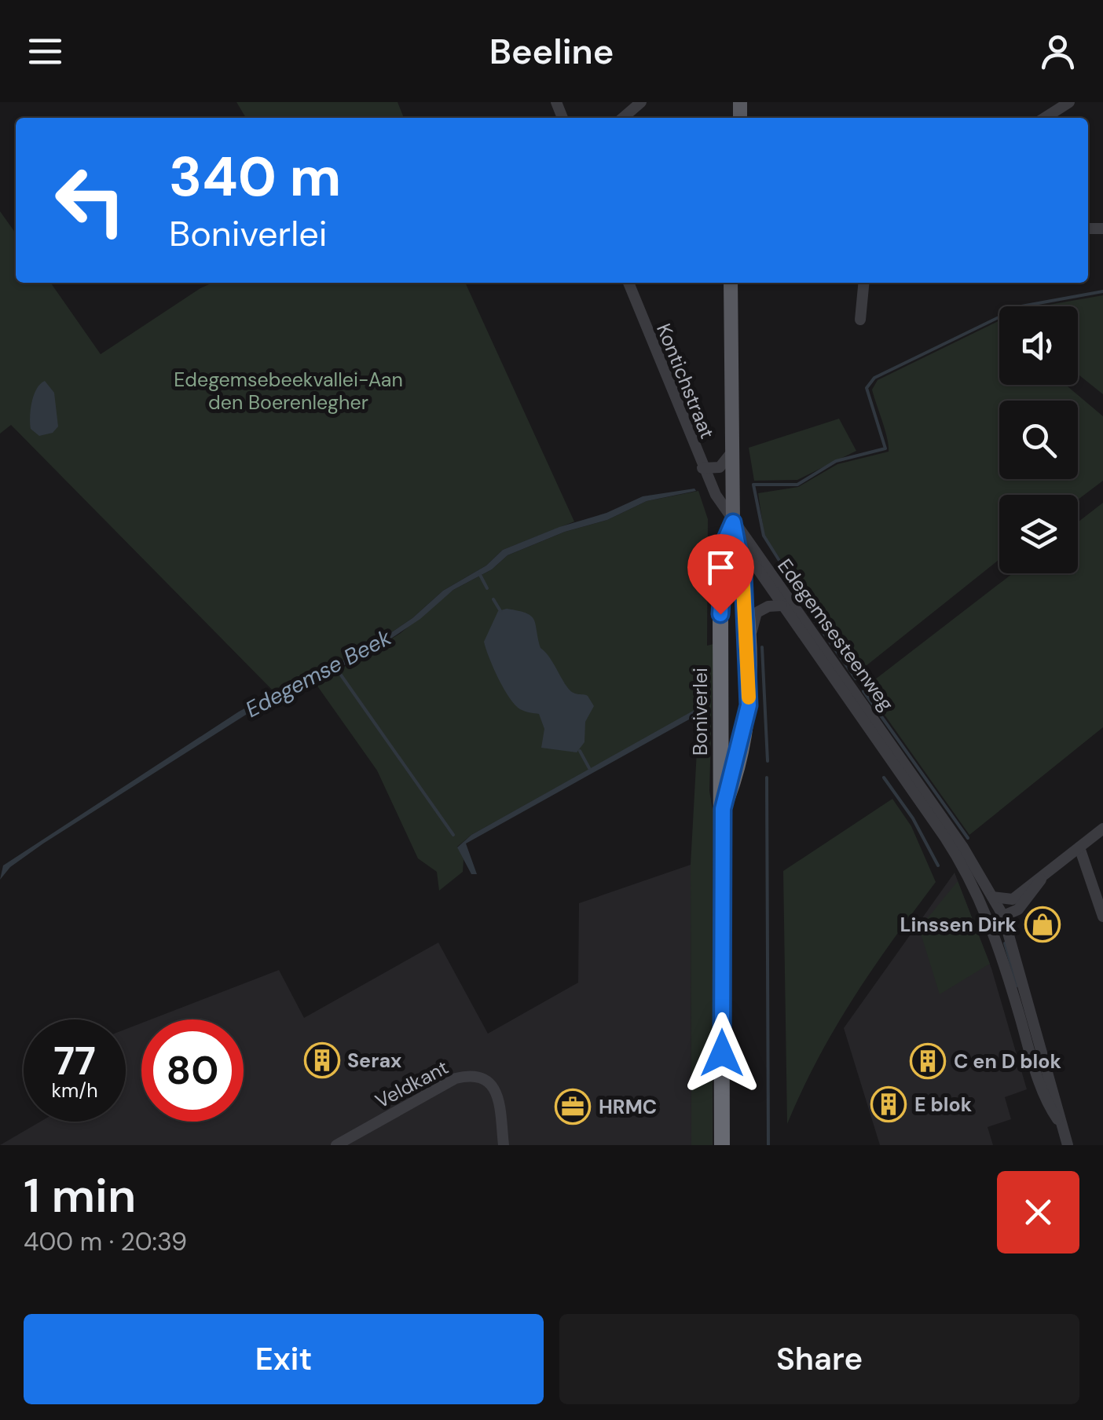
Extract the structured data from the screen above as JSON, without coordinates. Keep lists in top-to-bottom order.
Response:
{
  "streets": {
    "highway": ["Boniverlei"],
    "street": ["Kontichstraat", "Edegemsesteenweg", "Veldkant"]
  },
  "crossings": [
    ["Kontichstraat", "Edegemsesteenweg"],
    ["Kontichstraat", "Boniverlei"],
    ["Edegemsesteenweg", "Boniverlei"]
  ],
  "water": ["Edegemse Beek"],
  "parks": ["Edegemsebeekvallei-Aan den Boerenlegher"],
  "places": {
    "shop": ["Linssen Dirk"],
    "building": ["Serax", "C en D blok", "E blok"],
    "office": ["HRMC"]
  },
  "page": {
    "header": "Beeline",
    "turn": ["340 m", "Boniverlei"],
    "speed": "77 km/h",
    "limit": "80",
    "heading": ["1 min", "400 m · 20:39"],
    "buttons": ["Exit", "Share"]
  }
}
